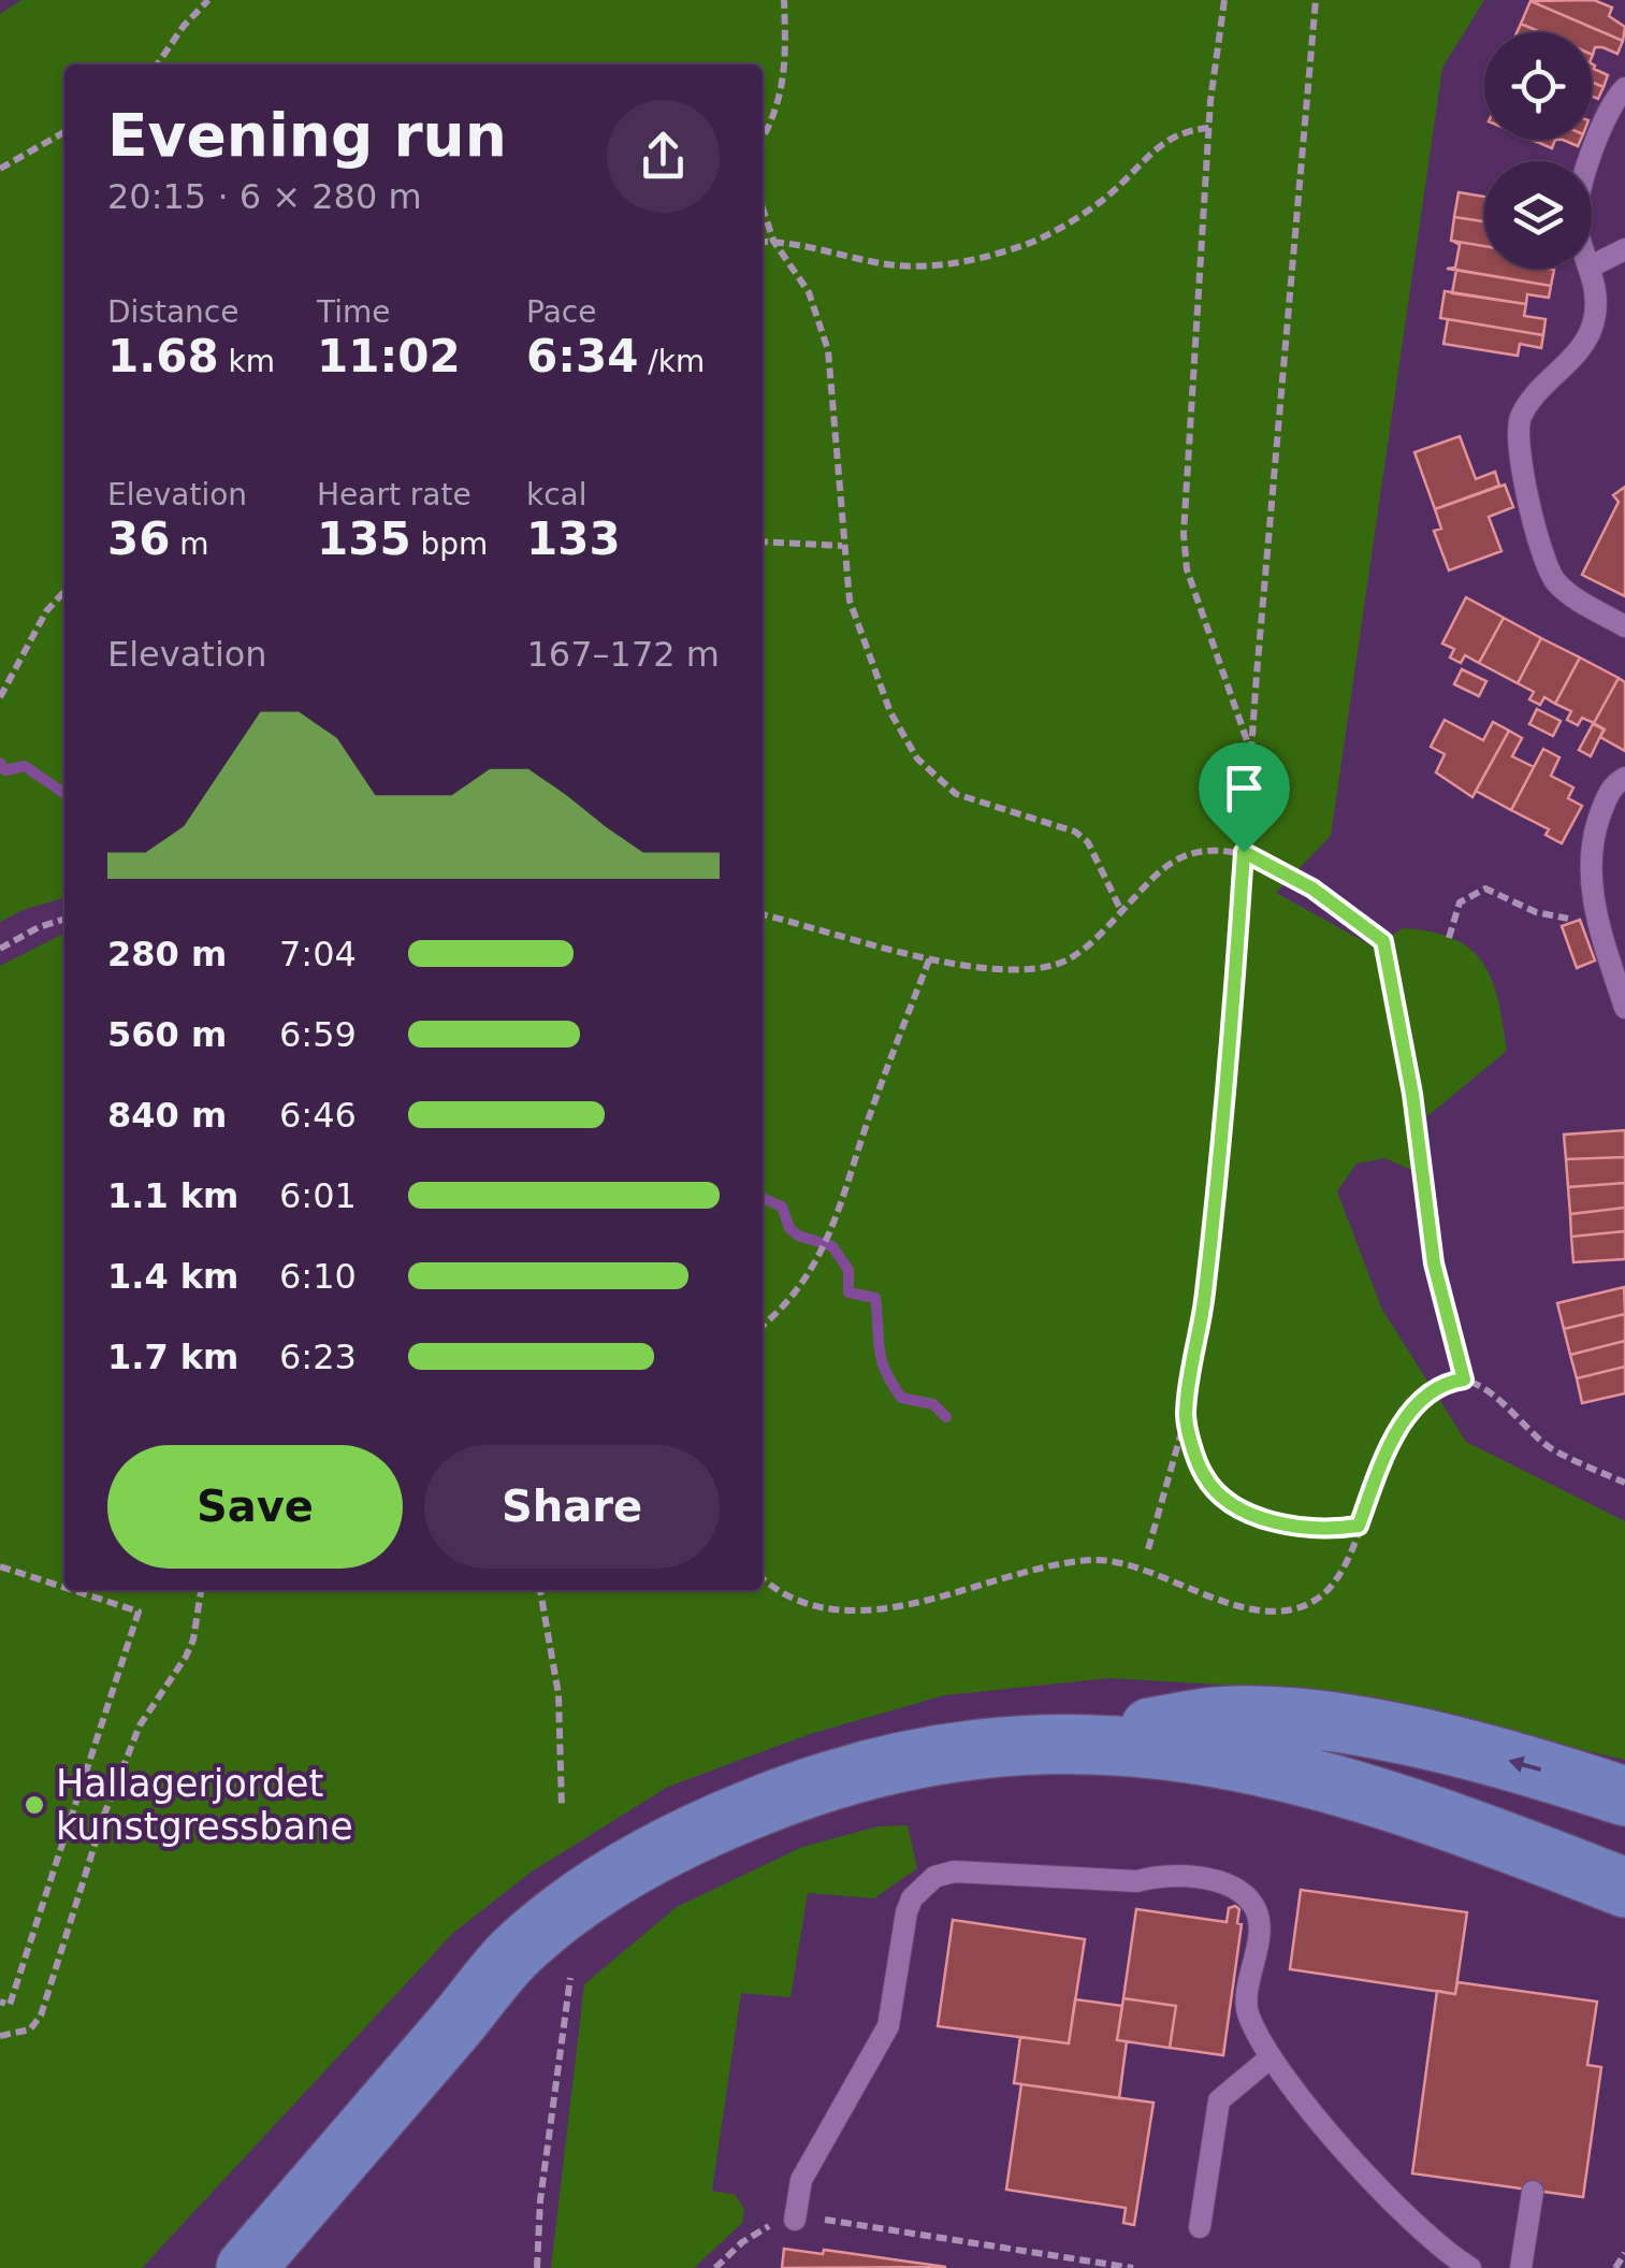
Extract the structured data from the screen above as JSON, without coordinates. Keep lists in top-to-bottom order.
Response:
{
  "places": ["Hallagerjordet kunstgressbane"],
  "page": {
    "heading": ["Evening run", "20:15 · 6 × 280 m"],
    "stats": [
      ["Distance", "1.68 km"],
      ["Time", "11:02"],
      ["Pace", "6:34 /km"],
      ["Elevation", "36 m"],
      ["Heart rate", "135 bpm"],
      ["kcal", "133"]
    ],
    "chart": ["Elevation", "167–172 m"],
    "list": [
      {
        "name": "280 m",
        "note": "7:04"
      },
      {
        "name": "560 m",
        "note": "6:59"
      },
      {
        "name": "840 m",
        "note": "6:46"
      },
      {
        "name": "1.1 km",
        "note": "6:01"
      },
      {
        "name": "1.4 km",
        "note": "6:10"
      },
      {
        "name": "1.7 km",
        "note": "6:23"
      }
    ],
    "buttons": ["Save", "Share"]
  }
}
